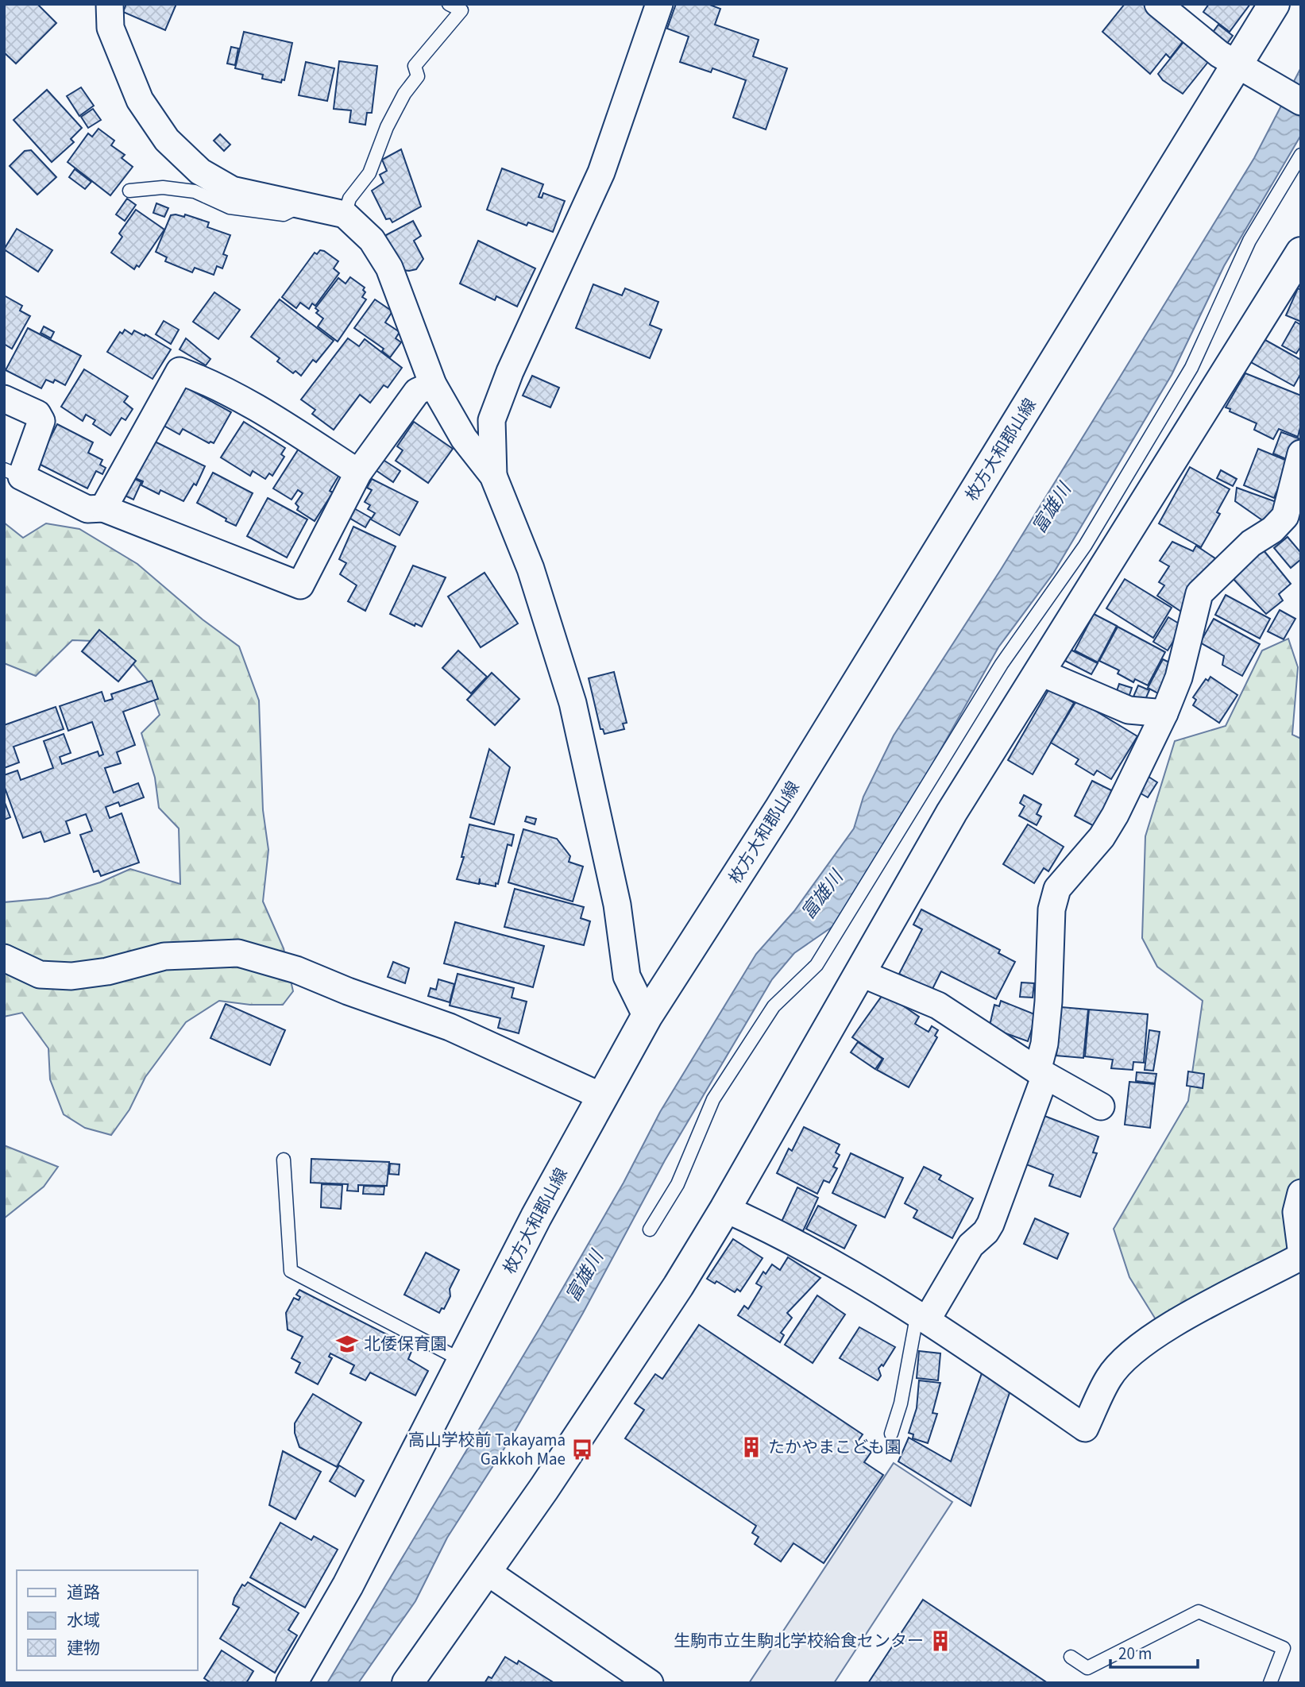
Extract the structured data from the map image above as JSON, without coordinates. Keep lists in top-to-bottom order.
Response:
{
  "streets": {
    "main road": ["枚方大和郡山線"]
  },
  "water": ["富雄川"],
  "places": {
    "school or university": ["北倭保育園"],
    "building": ["たかやまこども園", "生駒市立生駒北学校給食センター"],
    "bus stop": ["高山学校前 Takayama Gakkoh Mae"]
  },
  "legend": ["道路", "水域", "建物"],
  "scale_bar": "20 m"
}
